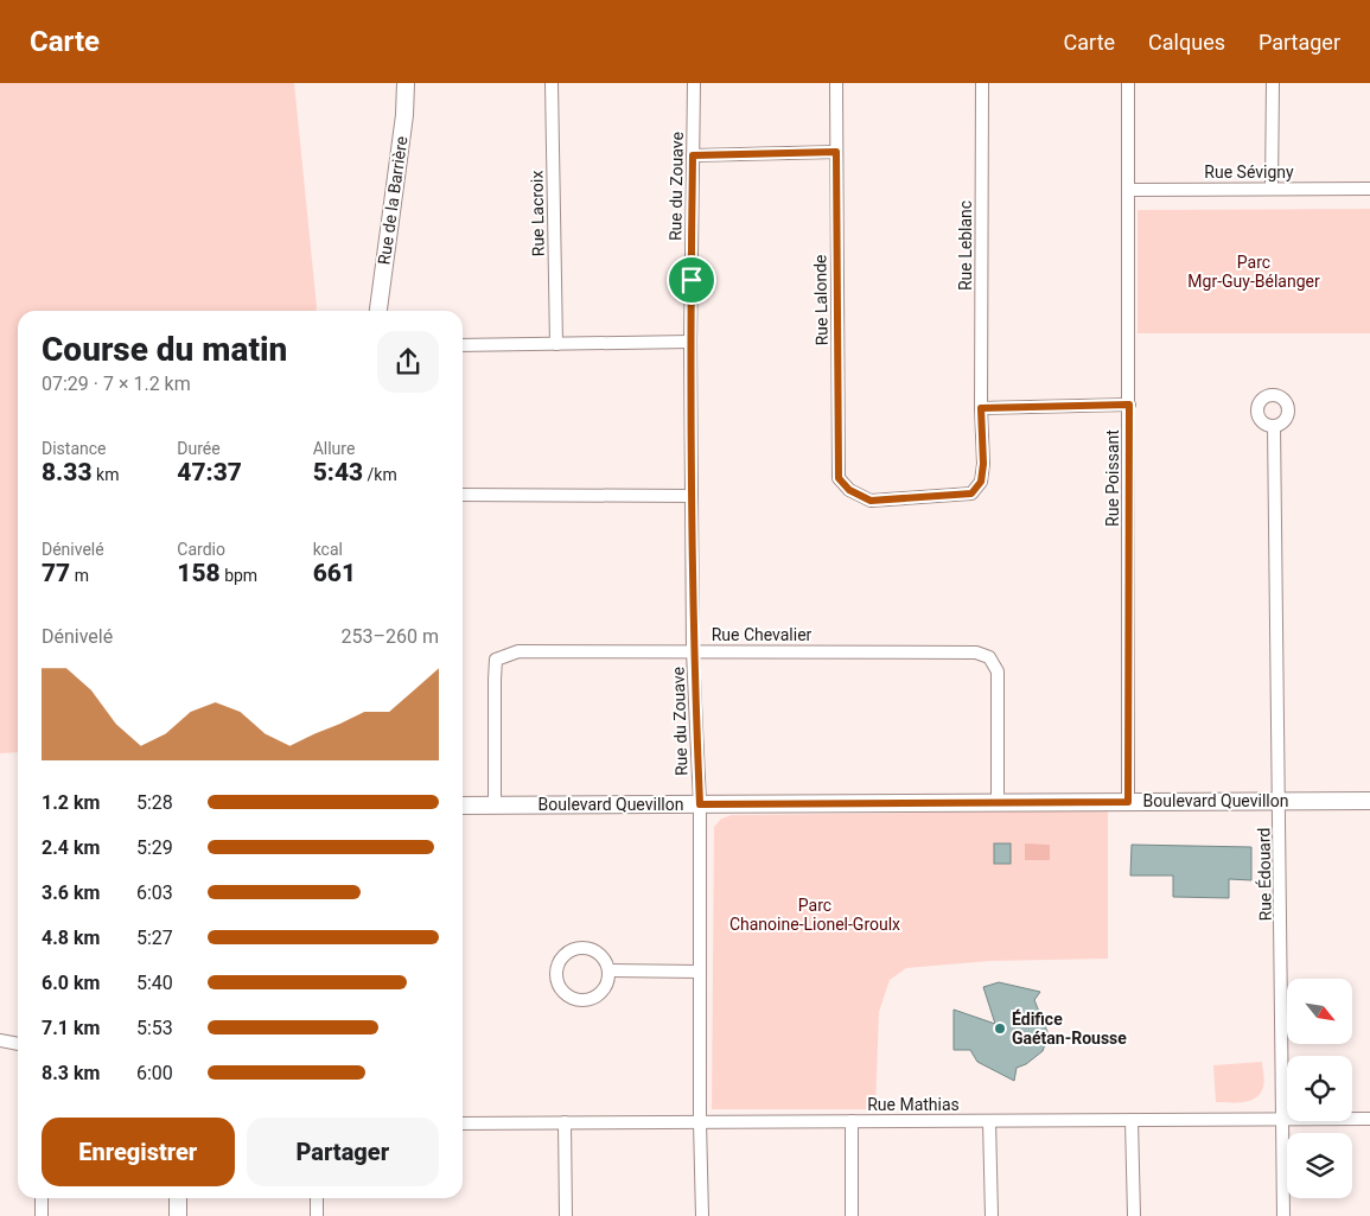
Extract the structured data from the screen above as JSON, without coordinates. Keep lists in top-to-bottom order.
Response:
{
  "streets": {
    "street": [
      "Rue Sévigny",
      "Rue du Zouave",
      "Rue de la Barrière",
      "Rue Lacroix",
      "Rue Leblanc",
      "Rue Lalonde",
      "Rue Poissant",
      "Rue Chevalier",
      "Boulevard Quevillon",
      "Rue Édouard",
      "Rue Mathias"
    ]
  },
  "crossings": [
    ["Rue Sévigny", "Rue Poissant"],
    ["Rue du Zouave", "Rue Chevalier"],
    ["Rue du Zouave", "Boulevard Quevillon"],
    ["Rue du Zouave", "Rue Mathias"],
    ["Rue Leblanc", "Rue Lalonde"],
    ["Rue Poissant", "Boulevard Quevillon"],
    ["Rue Chevalier", "Boulevard Quevillon"],
    ["Boulevard Quevillon", "Rue Édouard"],
    ["Rue Édouard", "Rue Mathias"]
  ],
  "parks": ["Parc Mgr-Guy-Bélanger", "Parc Chanoine-Lionel-Groulx"],
  "places": ["Édifice Gaétan-Rousse"],
  "north": "bottom right",
  "page": {
    "header": "Carte",
    "nav": ["Carte", "Calques", "Partager"],
    "heading": ["Course du matin", "07:29 · 7 × 1.2 km"],
    "stats": [
      ["Distance", "8.33 km"],
      ["Durée", "47:37"],
      ["Allure", "5:43 /km"],
      ["Dénivelé", "77 m"],
      ["Cardio", "158 bpm"],
      ["kcal", "661"]
    ],
    "chart": ["Dénivelé", "253–260 m"],
    "list": [
      {
        "name": "1.2 km",
        "note": "5:28"
      },
      {
        "name": "2.4 km",
        "note": "5:29"
      },
      {
        "name": "3.6 km",
        "note": "6:03"
      },
      {
        "name": "4.8 km",
        "note": "5:27"
      },
      {
        "name": "6.0 km",
        "note": "5:40"
      },
      {
        "name": "7.1 km",
        "note": "5:53"
      },
      {
        "name": "8.3 km",
        "note": "6:00"
      }
    ],
    "buttons": ["Enregistrer", "Partager"]
  }
}
